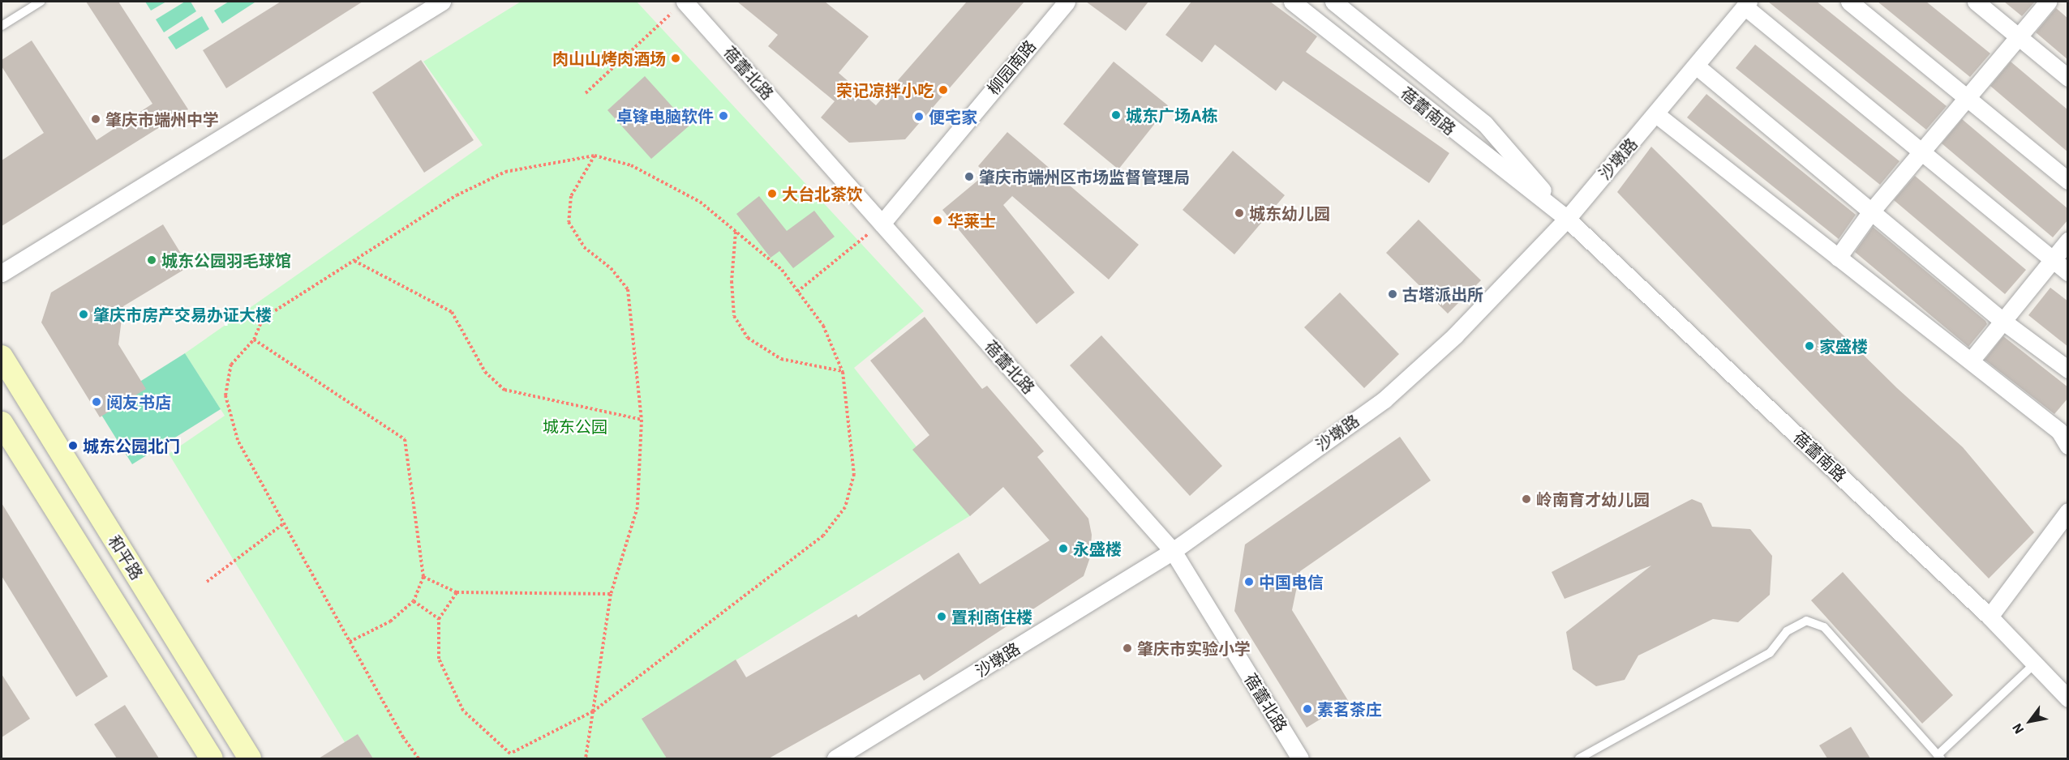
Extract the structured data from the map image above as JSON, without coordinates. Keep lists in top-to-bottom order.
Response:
{
  "streets": {
    "main road": ["和平路"],
    "street": [
      "柳园南路",
      "蓓蕾北路",
      "蓓蕾南路",
      "沙墩路"
    ]
  },
  "crossings": [
    ["柳园南路", "蓓蕾北路"],
    ["蓓蕾北路", "沙墩路"],
    ["蓓蕾南路", "沙墩路"]
  ],
  "parks": ["城东公园"],
  "places": [
    "肉山山烤肉酒场",
    "荣记凉拌小吃",
    "城东广场A栋",
    "卓锋电脑软件",
    "便宅家",
    "肇庆市端州中学",
    "肇庆市端州区市场监督管理局",
    "大台北茶饮",
    "城东幼儿园",
    "华莱士",
    "城东公园羽毛球馆",
    "古塔派出所",
    "肇庆市房产交易办证大楼",
    "家盛楼",
    "阅友书店",
    "城东公园北门",
    "岭南育才幼儿园",
    "永盛楼",
    "中国电信",
    "置利商住楼",
    "肇庆市实验小学",
    "素茗茶庄"
  ],
  "north": "bottom left"
}
